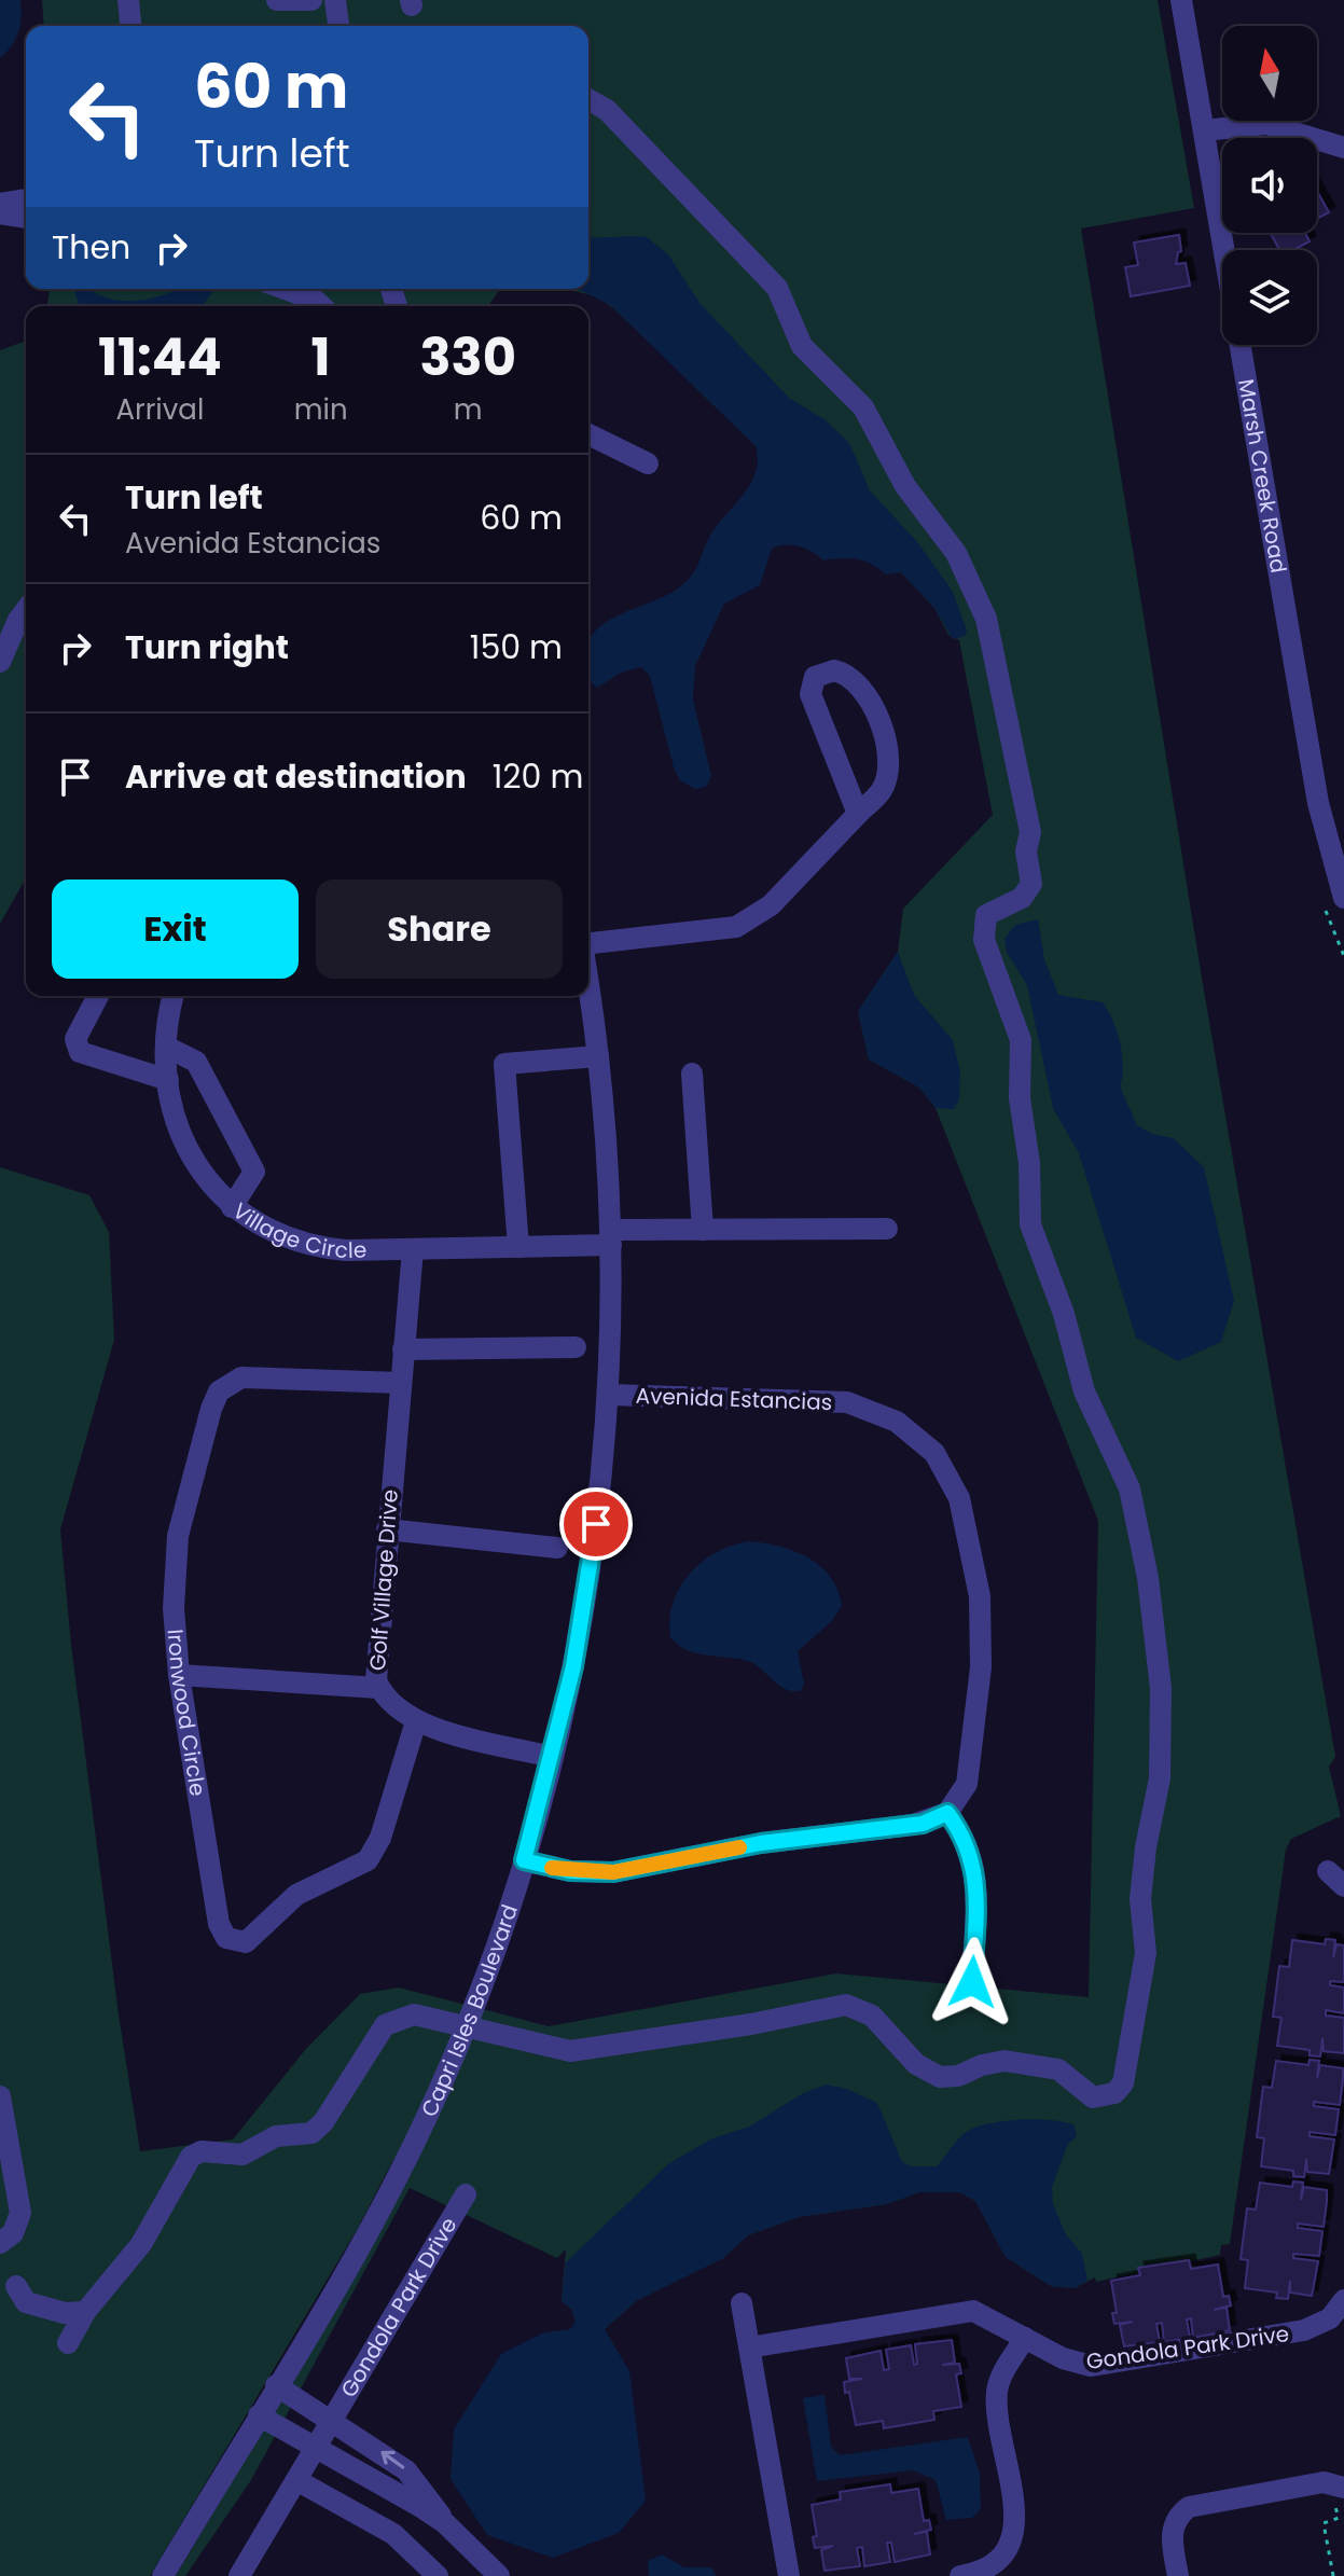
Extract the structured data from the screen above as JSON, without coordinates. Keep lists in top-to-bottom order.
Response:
{
  "streets": {
    "street": [
      "Marsh Creek Road",
      "Village Circle",
      "Avenida Estancias",
      "Golf Village Drive",
      "Ironwood Circle",
      "Capri Isles Boulevard",
      "Gondola Park Drive"
    ]
  },
  "crossings": [
    ["Village Circle", "Capri Isles Boulevard"],
    ["Avenida Estancias", "Capri Isles Boulevard"],
    ["Golf Village Drive", "Ironwood Circle"],
    ["Golf Village Drive", "Capri Isles Boulevard"],
    ["Capri Isles Boulevard", "Gondola Park Drive"]
  ],
  "north": "top",
  "page": {
    "turn": ["60 m", "Turn left"],
    "then": "Then",
    "eta": [
      "11:44",
      "Arrival",
      "1",
      "min",
      "330",
      "m"
    ],
    "list": [
      {
        "name": "Turn left",
        "note": "Avenida Estancias",
        "value": "60 m"
      },
      {
        "name": "Turn right",
        "value": "150 m"
      },
      {
        "name": "Arrive at destination",
        "value": "120 m"
      }
    ],
    "buttons": ["Exit", "Share"]
  }
}
